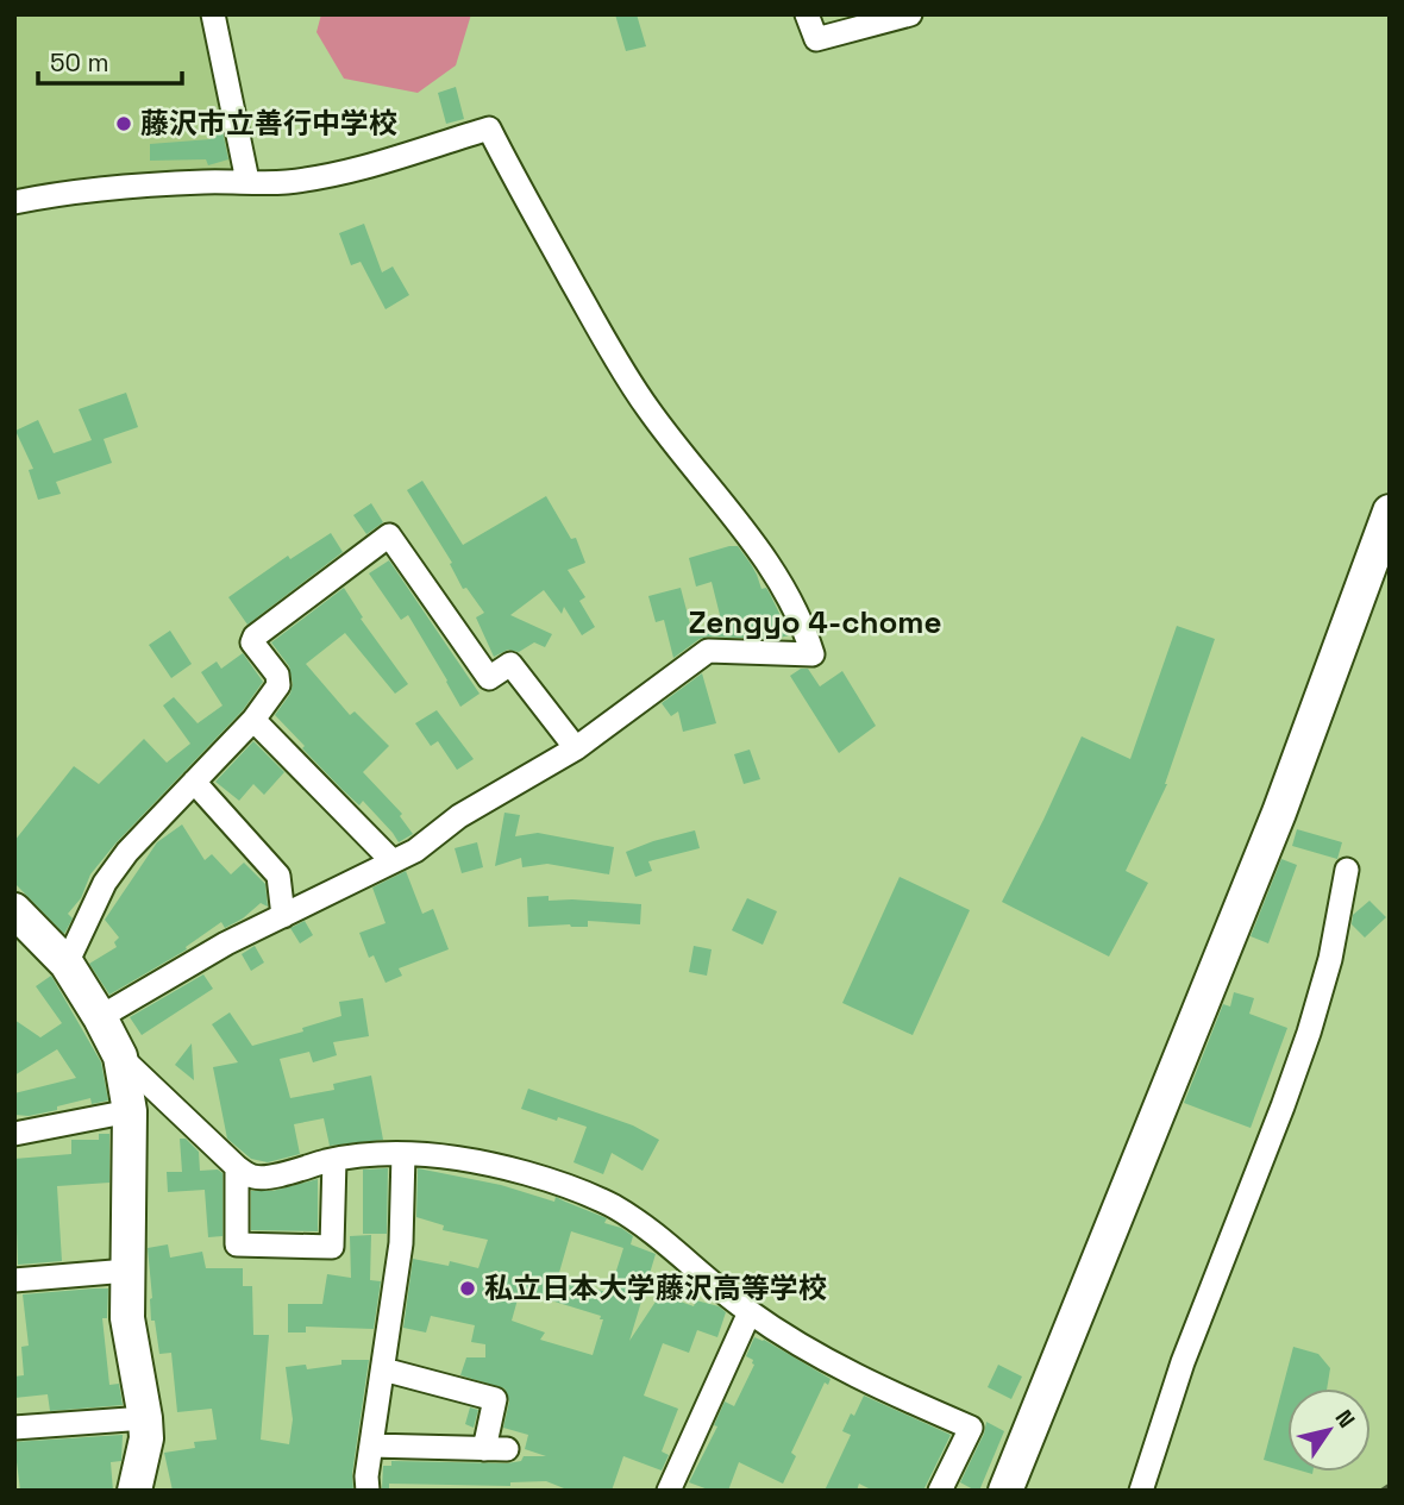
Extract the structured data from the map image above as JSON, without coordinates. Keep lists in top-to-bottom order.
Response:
{
  "districts": ["Zengyo 4-chome"],
  "places": ["藤沢市立善行中学校", "私立日本大学藤沢高等学校"],
  "scale_bar": "50 m",
  "north": "top right"
}
